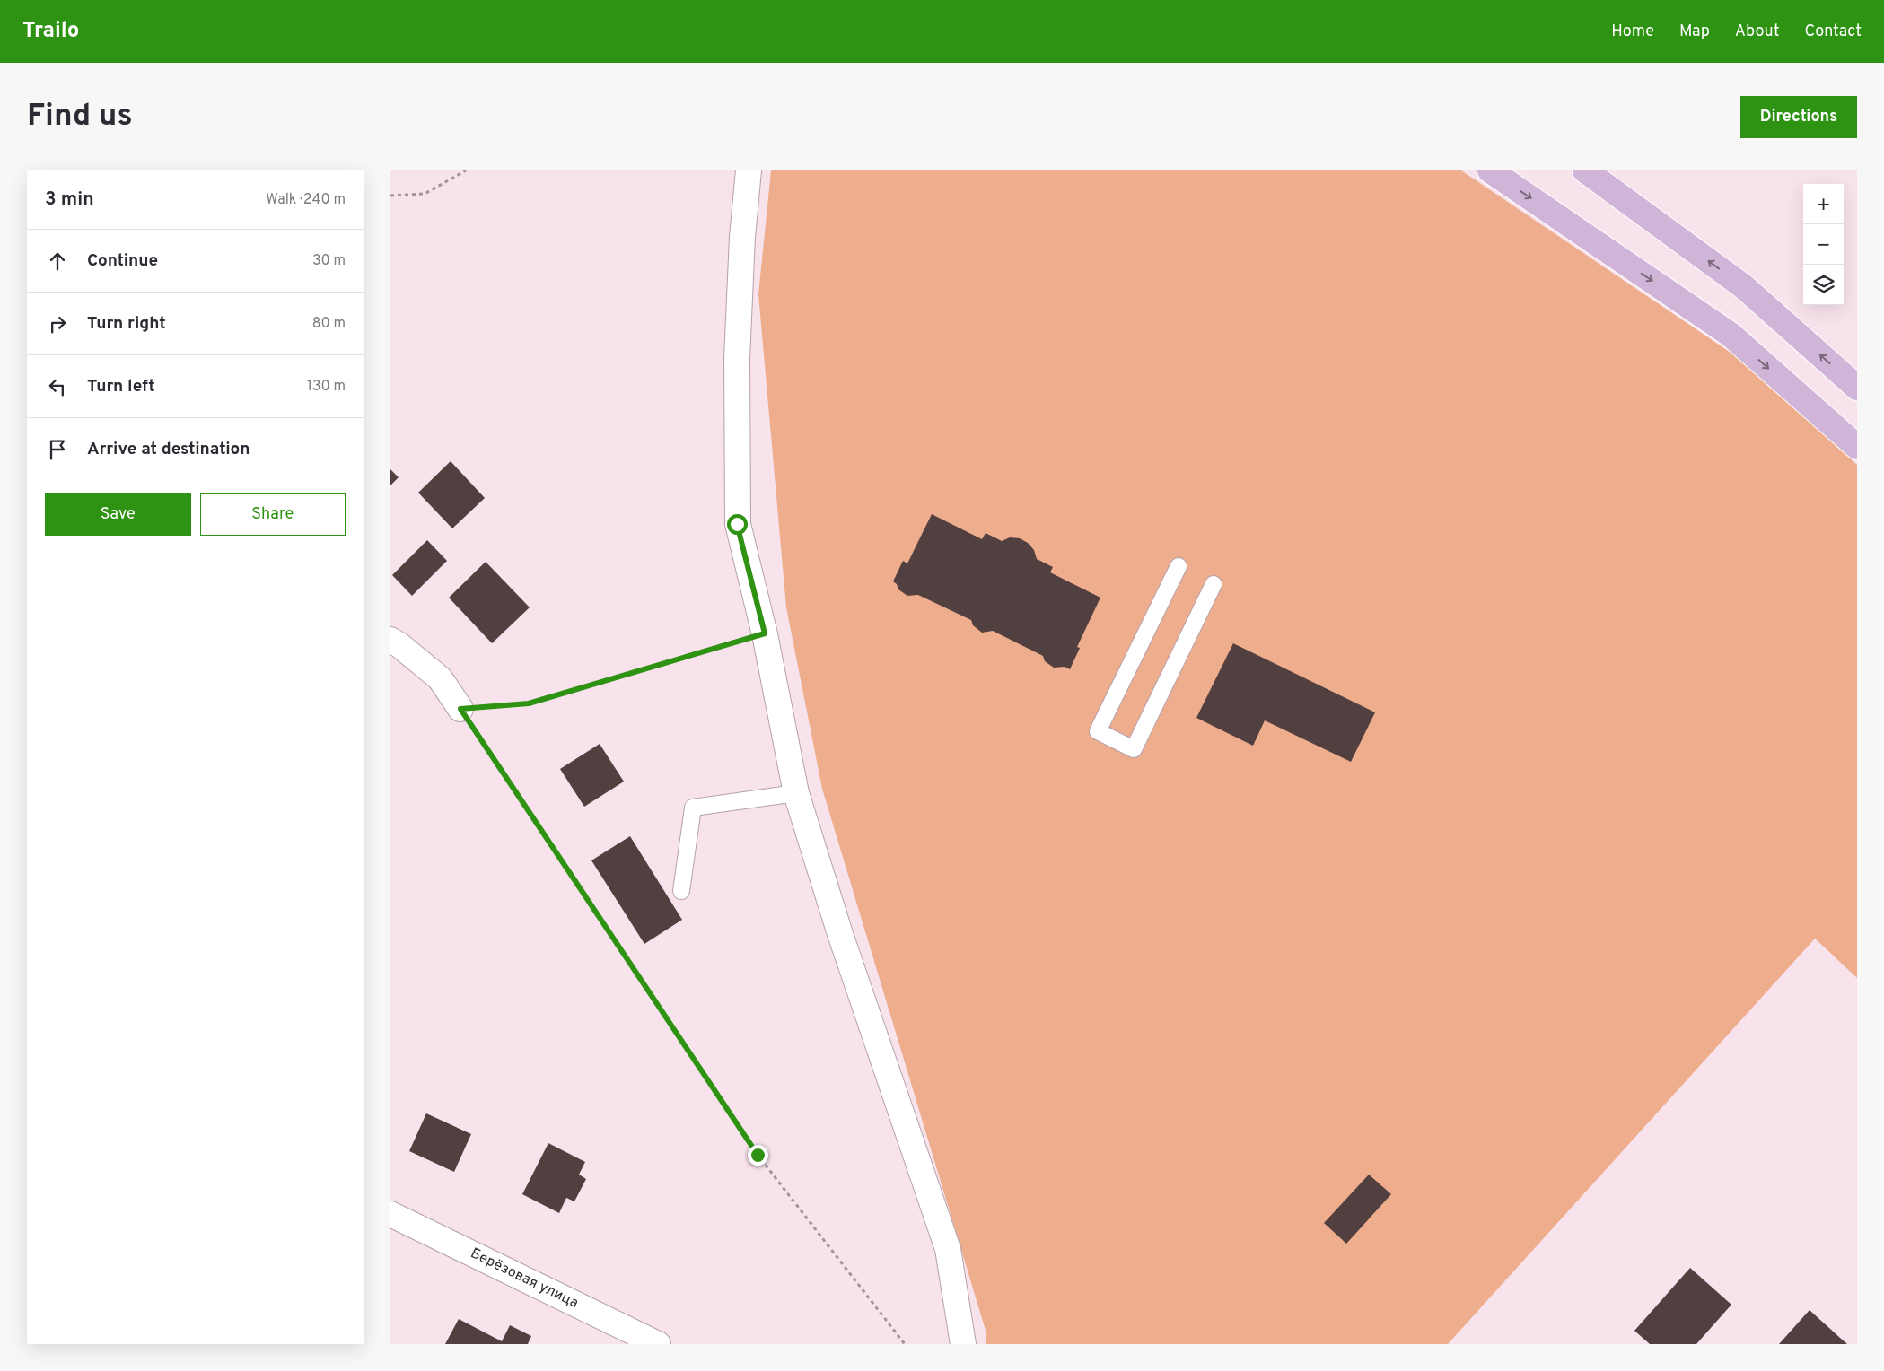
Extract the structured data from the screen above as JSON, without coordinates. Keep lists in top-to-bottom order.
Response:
{
  "streets": {
    "street": ["Берёзовая улица"]
  },
  "page": {
    "header": "Trailo",
    "nav": [
      "Home",
      "Map",
      "About",
      "Contact"
    ],
    "buttons": [
      "Directions",
      ["Save", "Share"]
    ],
    "title": "Find us",
    "heading": ["3 min", "Walk · 240 m"],
    "map_buttons": ["+", "−"],
    "list": [
      ["Continue", "30 m"],
      ["Turn right", "80 m"],
      ["Turn left", "130 m"],
      "Arrive at destination"
    ]
  }
}
